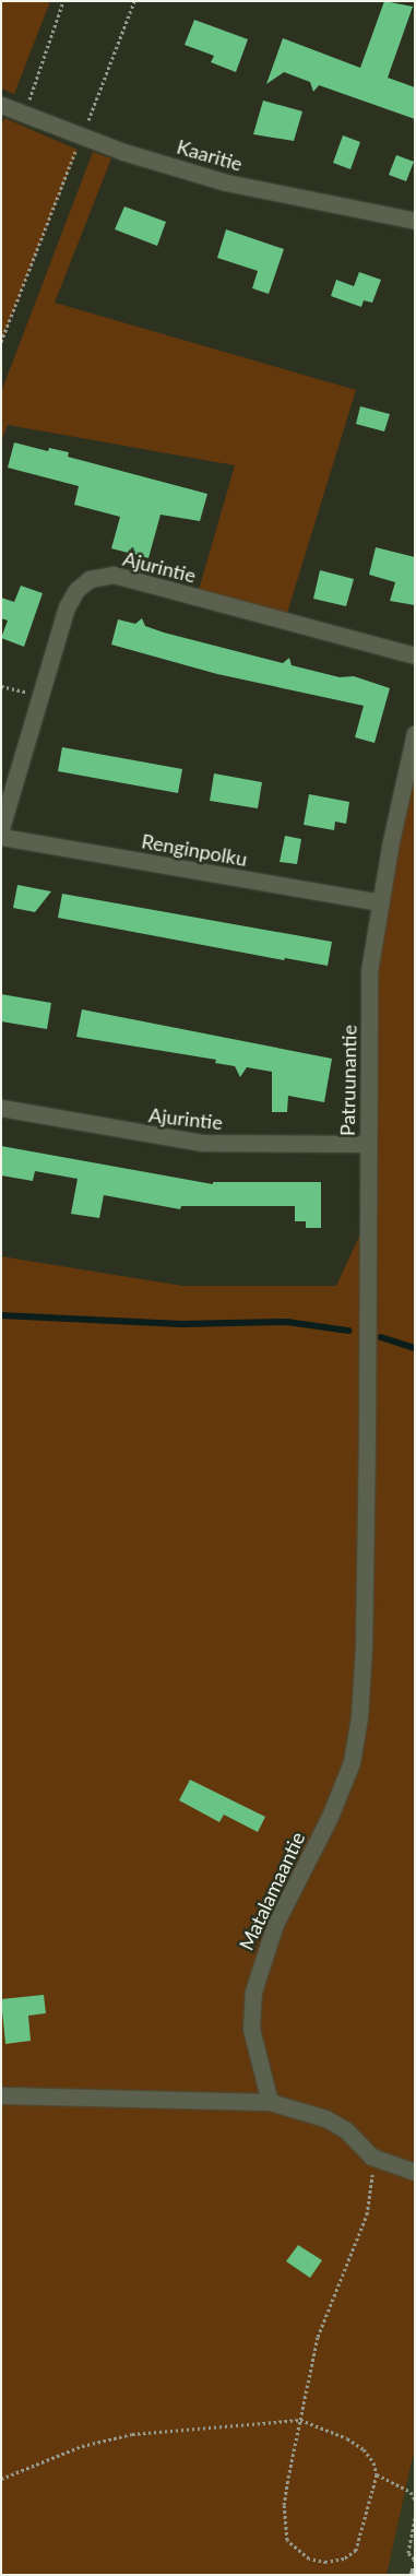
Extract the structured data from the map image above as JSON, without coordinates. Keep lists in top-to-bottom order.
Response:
{
  "streets": {
    "street": [
      "Kaaritie",
      "Ajurintie",
      "Renginpolku",
      "Patruunantie",
      "Matalamaantie"
    ]
  },
  "crossings": [
    ["Ajurintie", "Patruunantie"],
    ["Renginpolku", "Patruunantie"],
    ["Patruunantie", "Matalamaantie"]
  ]
}
